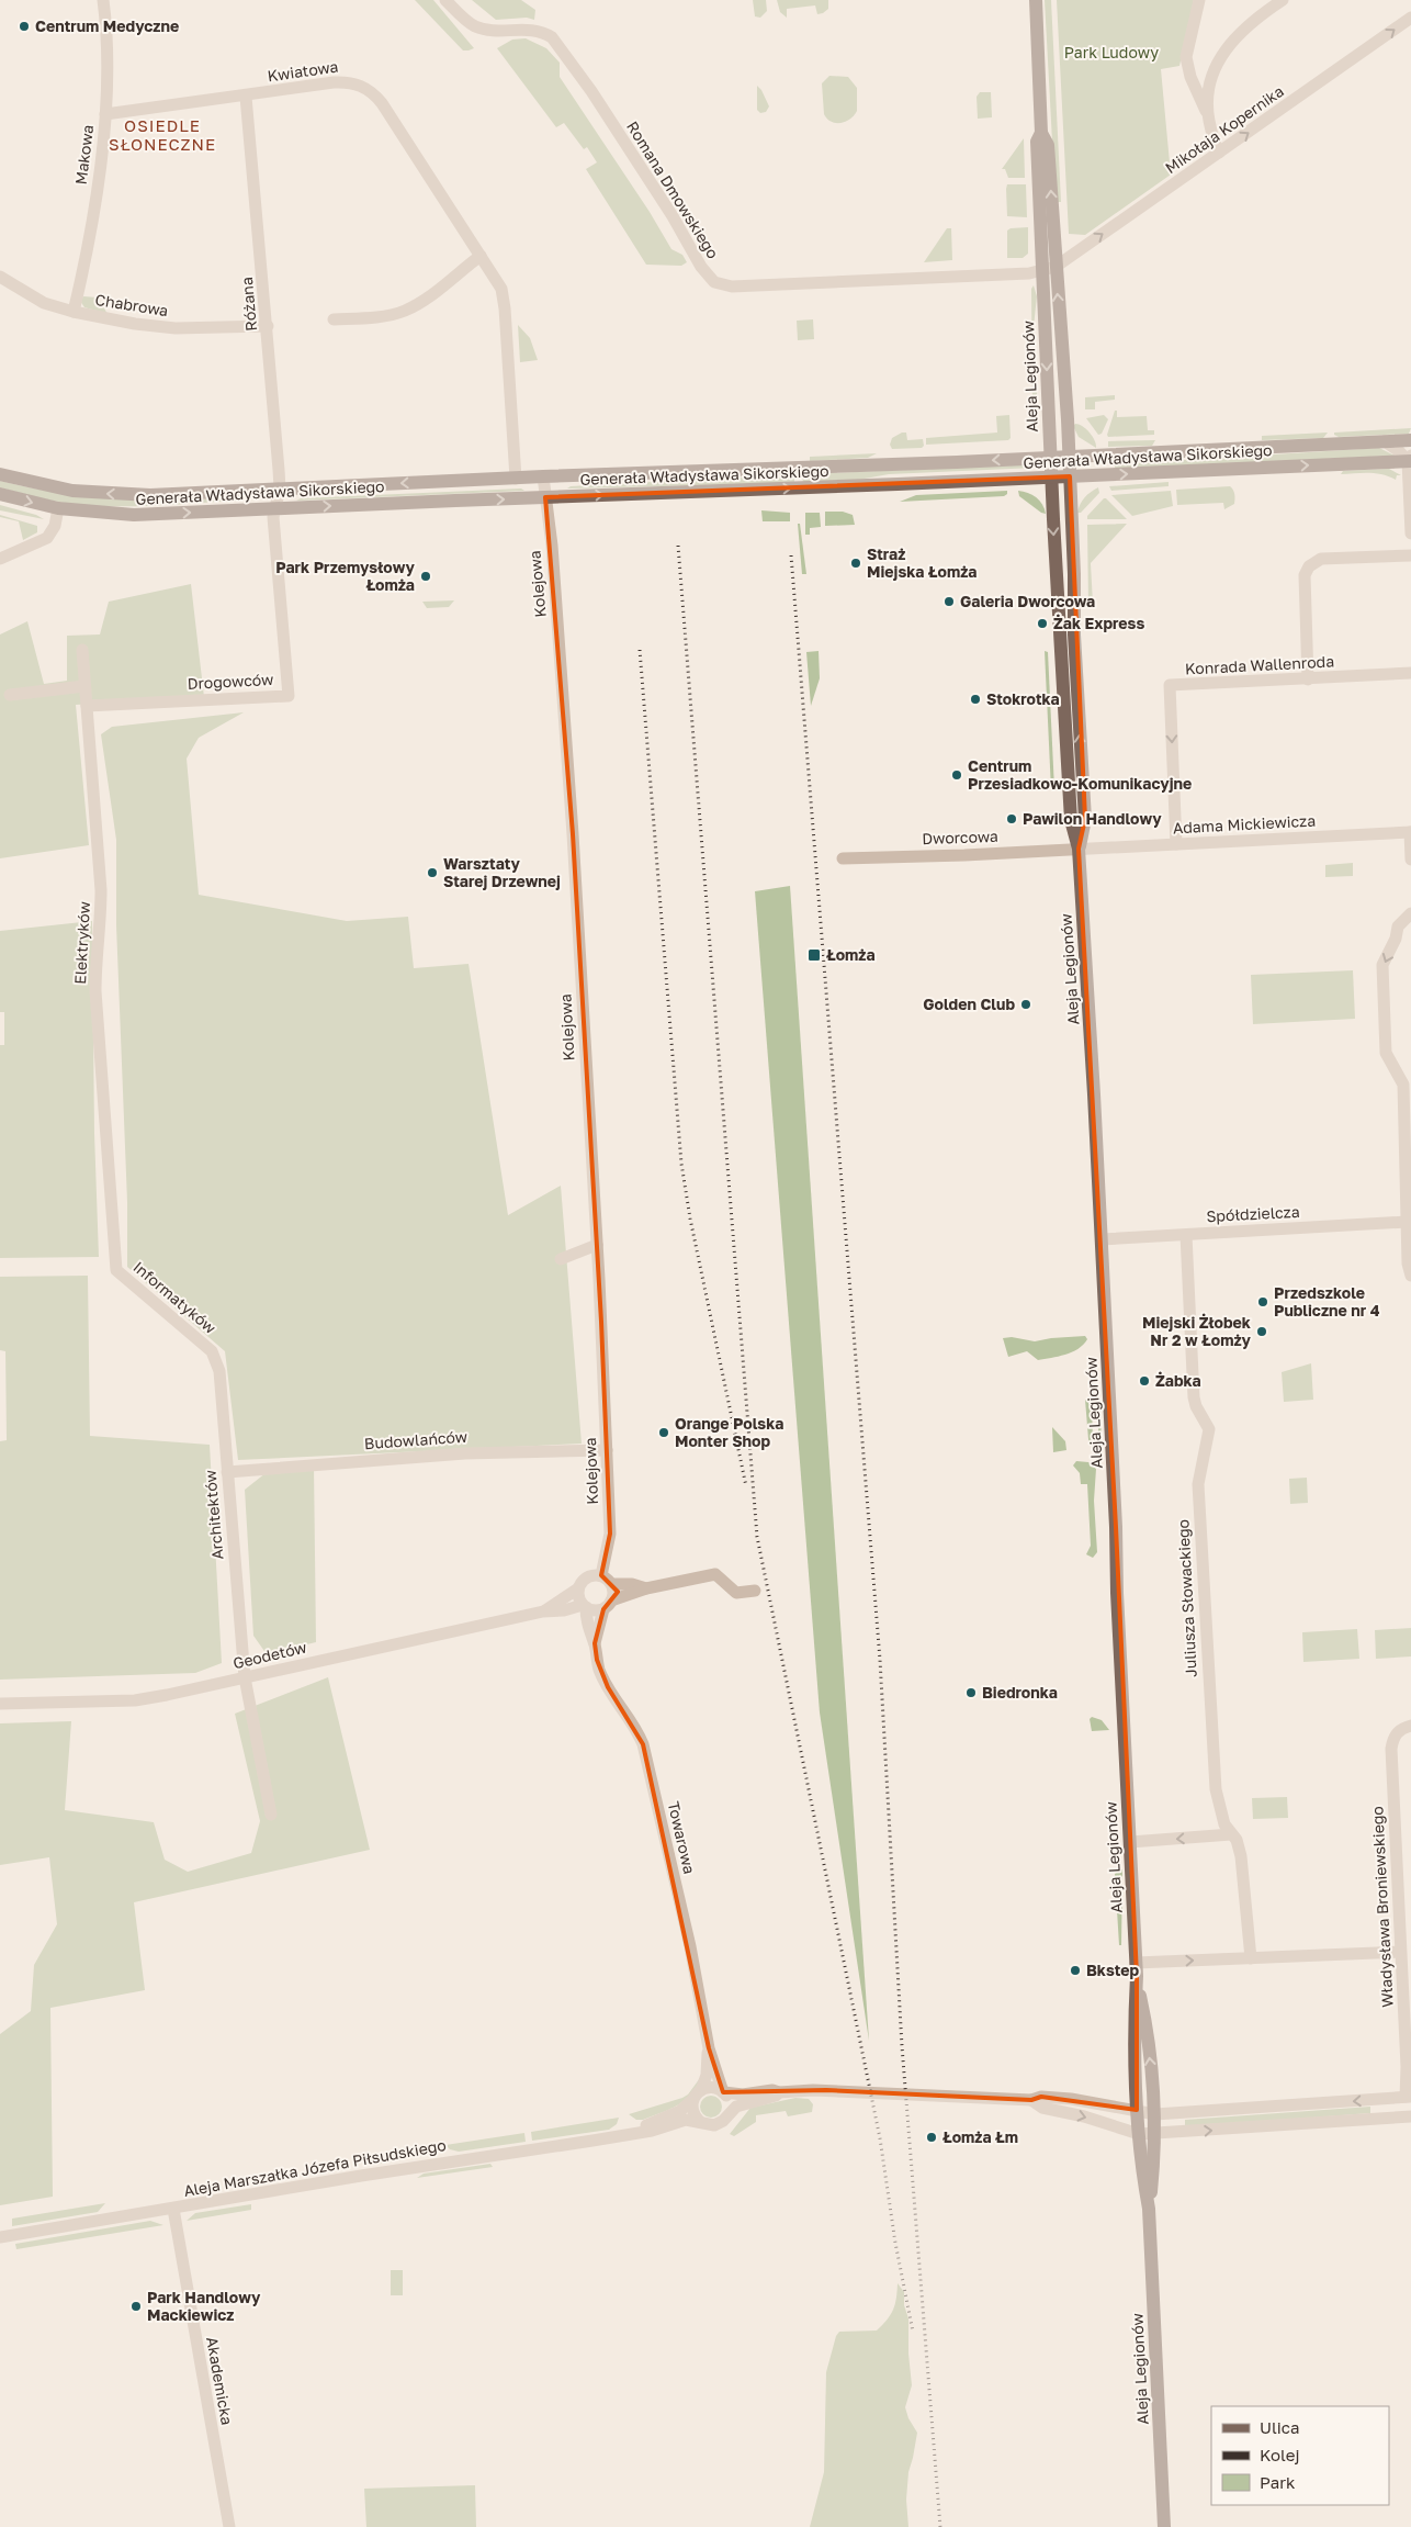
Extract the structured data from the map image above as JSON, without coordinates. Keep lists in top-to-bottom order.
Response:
{
  "streets": {
    "main road": ["Aleja Legionów", "Generała Władysława Sikorskiego"],
    "street": [
      "Kwiatowa",
      "Mikołaja Kopernika",
      "Makowa",
      "Romana Dmowskiego",
      "Różana",
      "Chabrowa",
      "Kolejowa",
      "Konrada Wallenroda",
      "Drogowców",
      "Adama Mickiewicza",
      "Dworcowa",
      "Elektryków",
      "Spółdzielcza",
      "Informatyków",
      "Budowlańców",
      "Architektów",
      "Juliusza Słowackiego",
      "Geodetów",
      "Towarowa",
      "Władysława Broniewskiego",
      "Aleja Marszałka Józefa Piłsudskiego",
      "Akademicka"
    ]
  },
  "crossings": [
    ["Kwiatowa", "Makowa"],
    ["Kwiatowa", "Różana"],
    ["Kwiatowa", "Generała Władysława Sikorskiego"],
    ["Mikołaja Kopernika", "Romana Dmowskiego"],
    ["Mikołaja Kopernika", "Aleja Legionów"],
    ["Makowa", "Chabrowa"],
    ["Romana Dmowskiego", "Aleja Legionów"],
    ["Różana", "Chabrowa"],
    ["Różana", "Generała Władysława Sikorskiego"],
    ["Różana", "Drogowców"],
    ["Aleja Legionów", "Generała Władysława Sikorskiego"],
    ["Aleja Legionów", "Adama Mickiewicza"],
    ["Aleja Legionów", "Dworcowa"],
    ["Aleja Legionów", "Spółdzielcza"],
    ["Aleja Legionów", "Aleja Marszałka Józefa Piłsudskiego"],
    ["Generała Władysława Sikorskiego", "Kolejowa"],
    ["Generała Władysława Sikorskiego", "Drogowców"],
    ["Kolejowa", "Budowlańców"],
    ["Kolejowa", "Towarowa"],
    ["Konrada Wallenroda", "Adama Mickiewicza"],
    ["Drogowców", "Elektryków"],
    ["Adama Mickiewicza", "Dworcowa"],
    ["Elektryków", "Informatyków"],
    ["Spółdzielcza", "Juliusza Słowackiego"],
    ["Informatyków", "Architektów"],
    ["Budowlańców", "Architektów"],
    ["Architektów", "Geodetów"],
    ["Towarowa", "Aleja Marszałka Józefa Piłsudskiego"],
    ["Władysława Broniewskiego", "Aleja Marszałka Józefa Piłsudskiego"],
    ["Aleja Marszałka Józefa Piłsudskiego", "Akademicka"]
  ],
  "one_way": ["Mikołaja Kopernika"],
  "districts": ["OSIEDLE SŁONECZNE"],
  "parks": ["Park Ludowy"],
  "places": {
    "other": [
      "Centrum Medyczne",
      "Straż Miejska Łomża",
      "Park Przemysłowy Łomża",
      "Galeria Dworcowa",
      "Żak Express",
      "Stokrotka",
      "Centrum Przesiadkowo-Komunikacyjne",
      "Pawilon Handlowy",
      "Warsztaty Starej Drzewnej",
      "Golden Club",
      "Przedszkole Publiczne nr 4",
      "Miejski Żłobek Nr 2 w Łomży",
      "Żabka",
      "Orange Polska Monter Shop",
      "Biedronka",
      "Bkstep",
      "Łomża Łm",
      "Park Handlowy Mackiewicz"
    ],
    "transit": ["Łomża"]
  },
  "legend": ["Ulica", "Kolej", "Park"]
}
